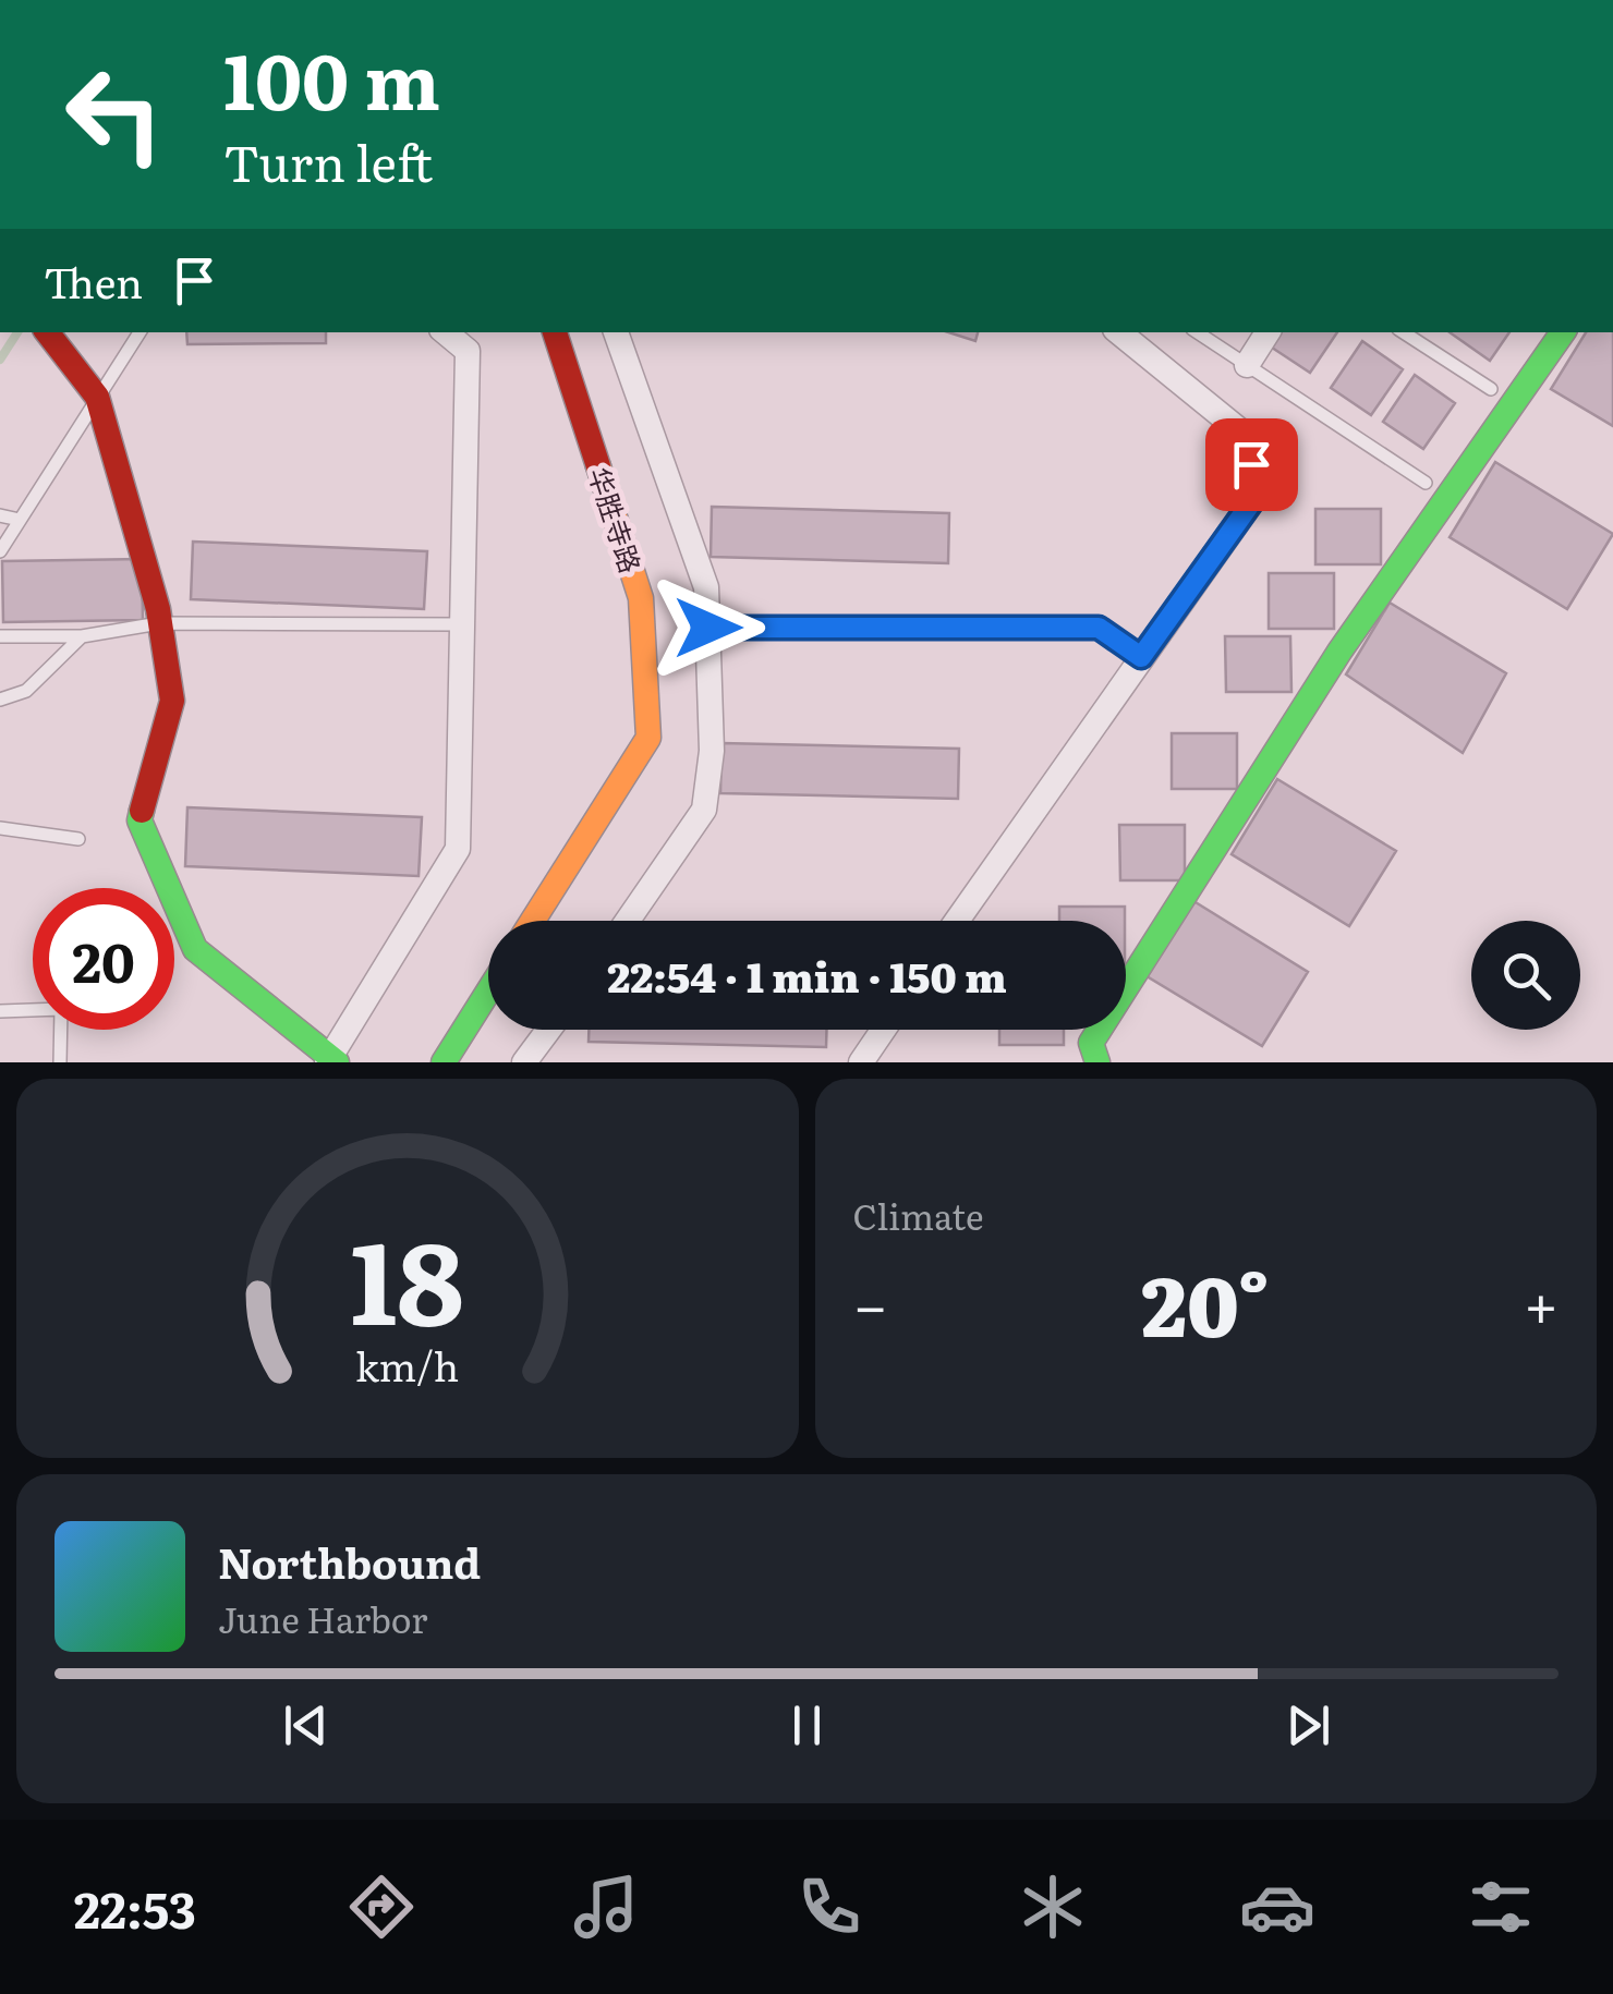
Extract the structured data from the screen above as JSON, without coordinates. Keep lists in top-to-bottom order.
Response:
{
  "streets": {
    "street": ["华胜寺路"]
  },
  "page": {
    "turn": ["100 m", "Turn left"],
    "then": "Then",
    "limit": "20",
    "trip": "22:54 · 1 min · 150 m",
    "tile": "Climate",
    "heat": ["−", "20°", "+"],
    "song": ["Northbound", "June Harbor"],
    "tabs": "22:53",
    "gauge": ["18", "km/h"]
  }
}
